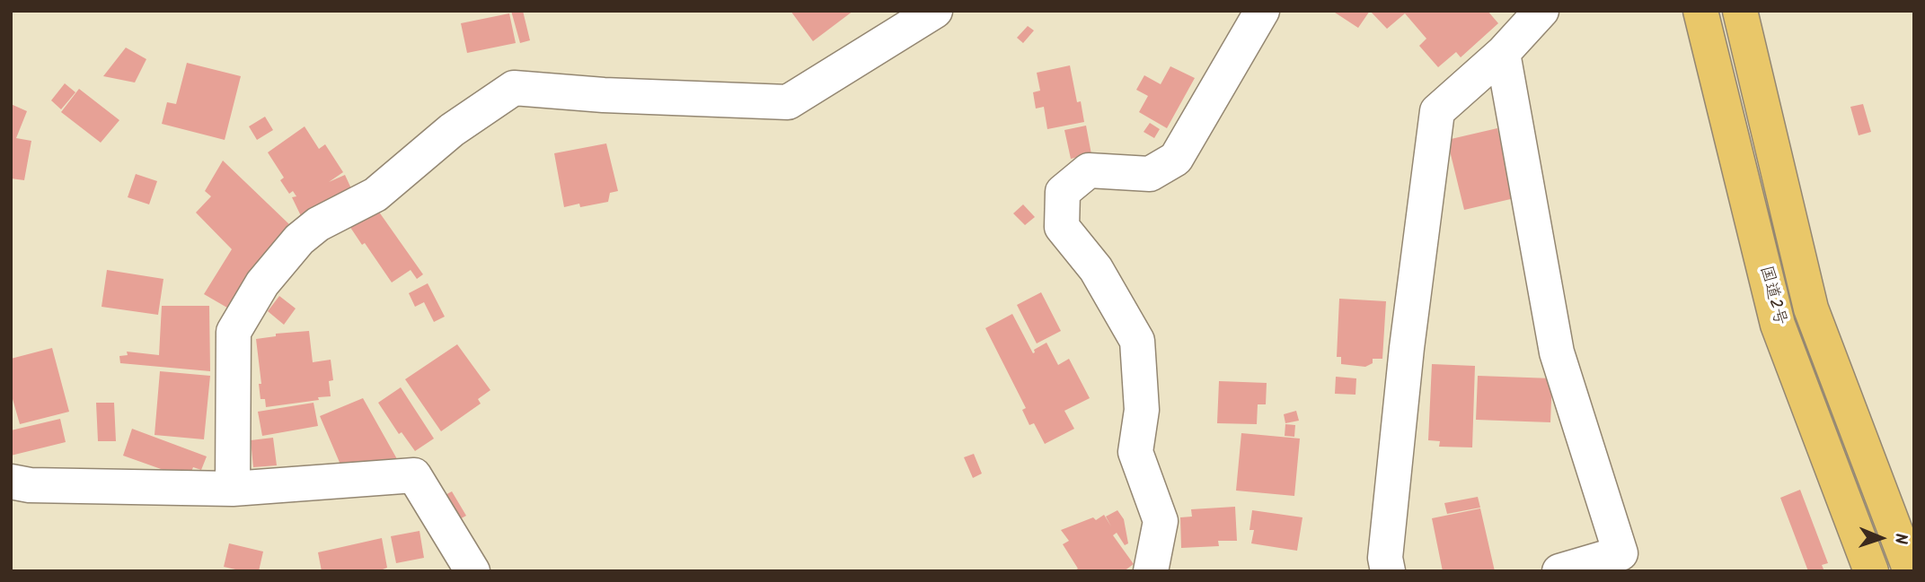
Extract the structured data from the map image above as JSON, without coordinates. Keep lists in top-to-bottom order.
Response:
{
  "streets": {
    "highway": ["国道2号"]
  },
  "north": "right"
}
